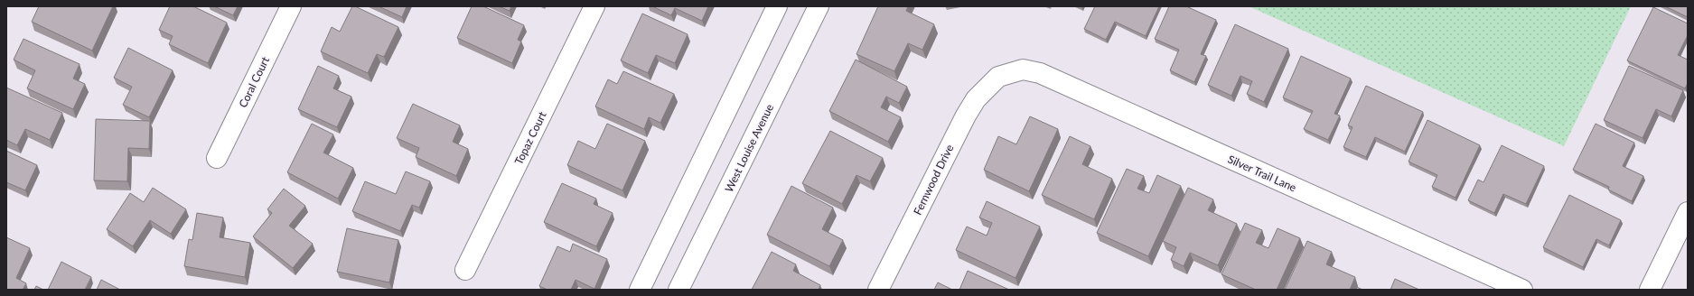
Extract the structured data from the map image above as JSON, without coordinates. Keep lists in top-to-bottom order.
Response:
{
  "streets": {
    "street": [
      "Coral Court",
      "Topaz Court",
      "West Louise Avenue",
      "Silver Trail Lane",
      "Fernwood Drive"
    ]
  },
  "crossings": [
    ["Silver Trail Lane", "Fernwood Drive"]
  ]
}
